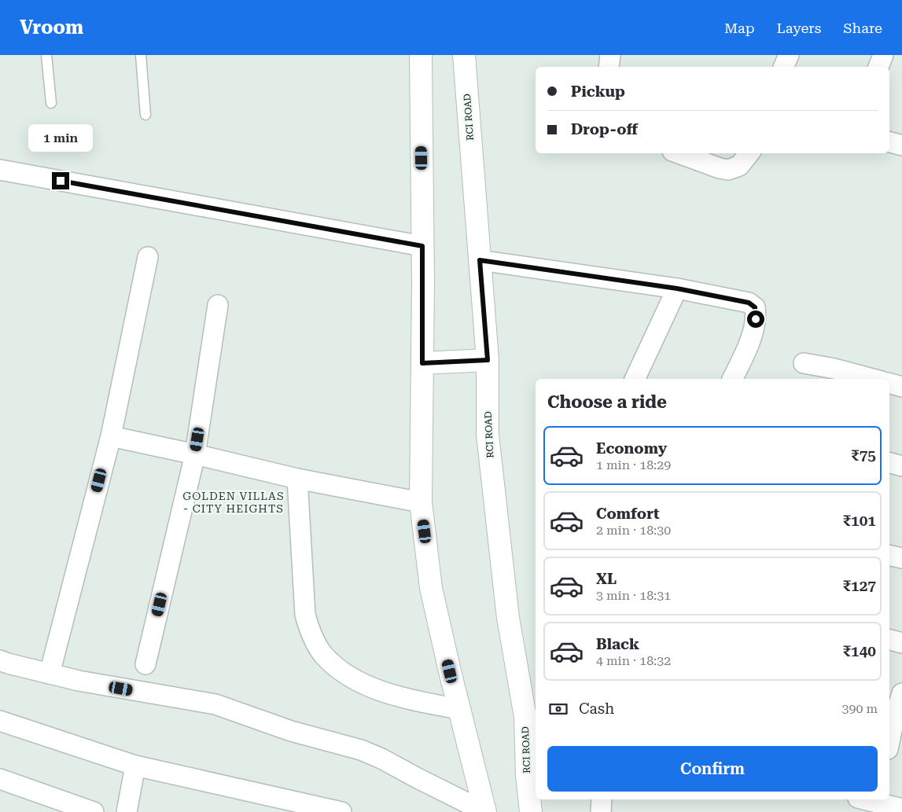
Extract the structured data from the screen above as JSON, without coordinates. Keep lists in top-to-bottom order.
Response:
{
  "streets": {
    "main road": ["RCI ROAD"]
  },
  "districts": ["GOLDEN VILLAS - CITY HEIGHTS"],
  "page": {
    "header": "Vroom",
    "nav": ["Map", "Layers", "Share"],
    "banner": ["Pickup", "Drop-off"],
    "bubble": "1 min",
    "heading": "Choose a ride",
    "list": [
      {
        "name": "Economy",
        "note": "1 min · 18:29",
        "value": "₹75"
      },
      {
        "name": "Comfort",
        "note": "2 min · 18:30",
        "value": "₹101"
      },
      {
        "name": "XL",
        "note": "3 min · 18:31",
        "value": "₹127"
      },
      {
        "name": "Black",
        "note": "4 min · 18:32",
        "value": "₹140"
      }
    ],
    "pay": ["Cash", "390 m"],
    "buttons": "Confirm"
  }
}
